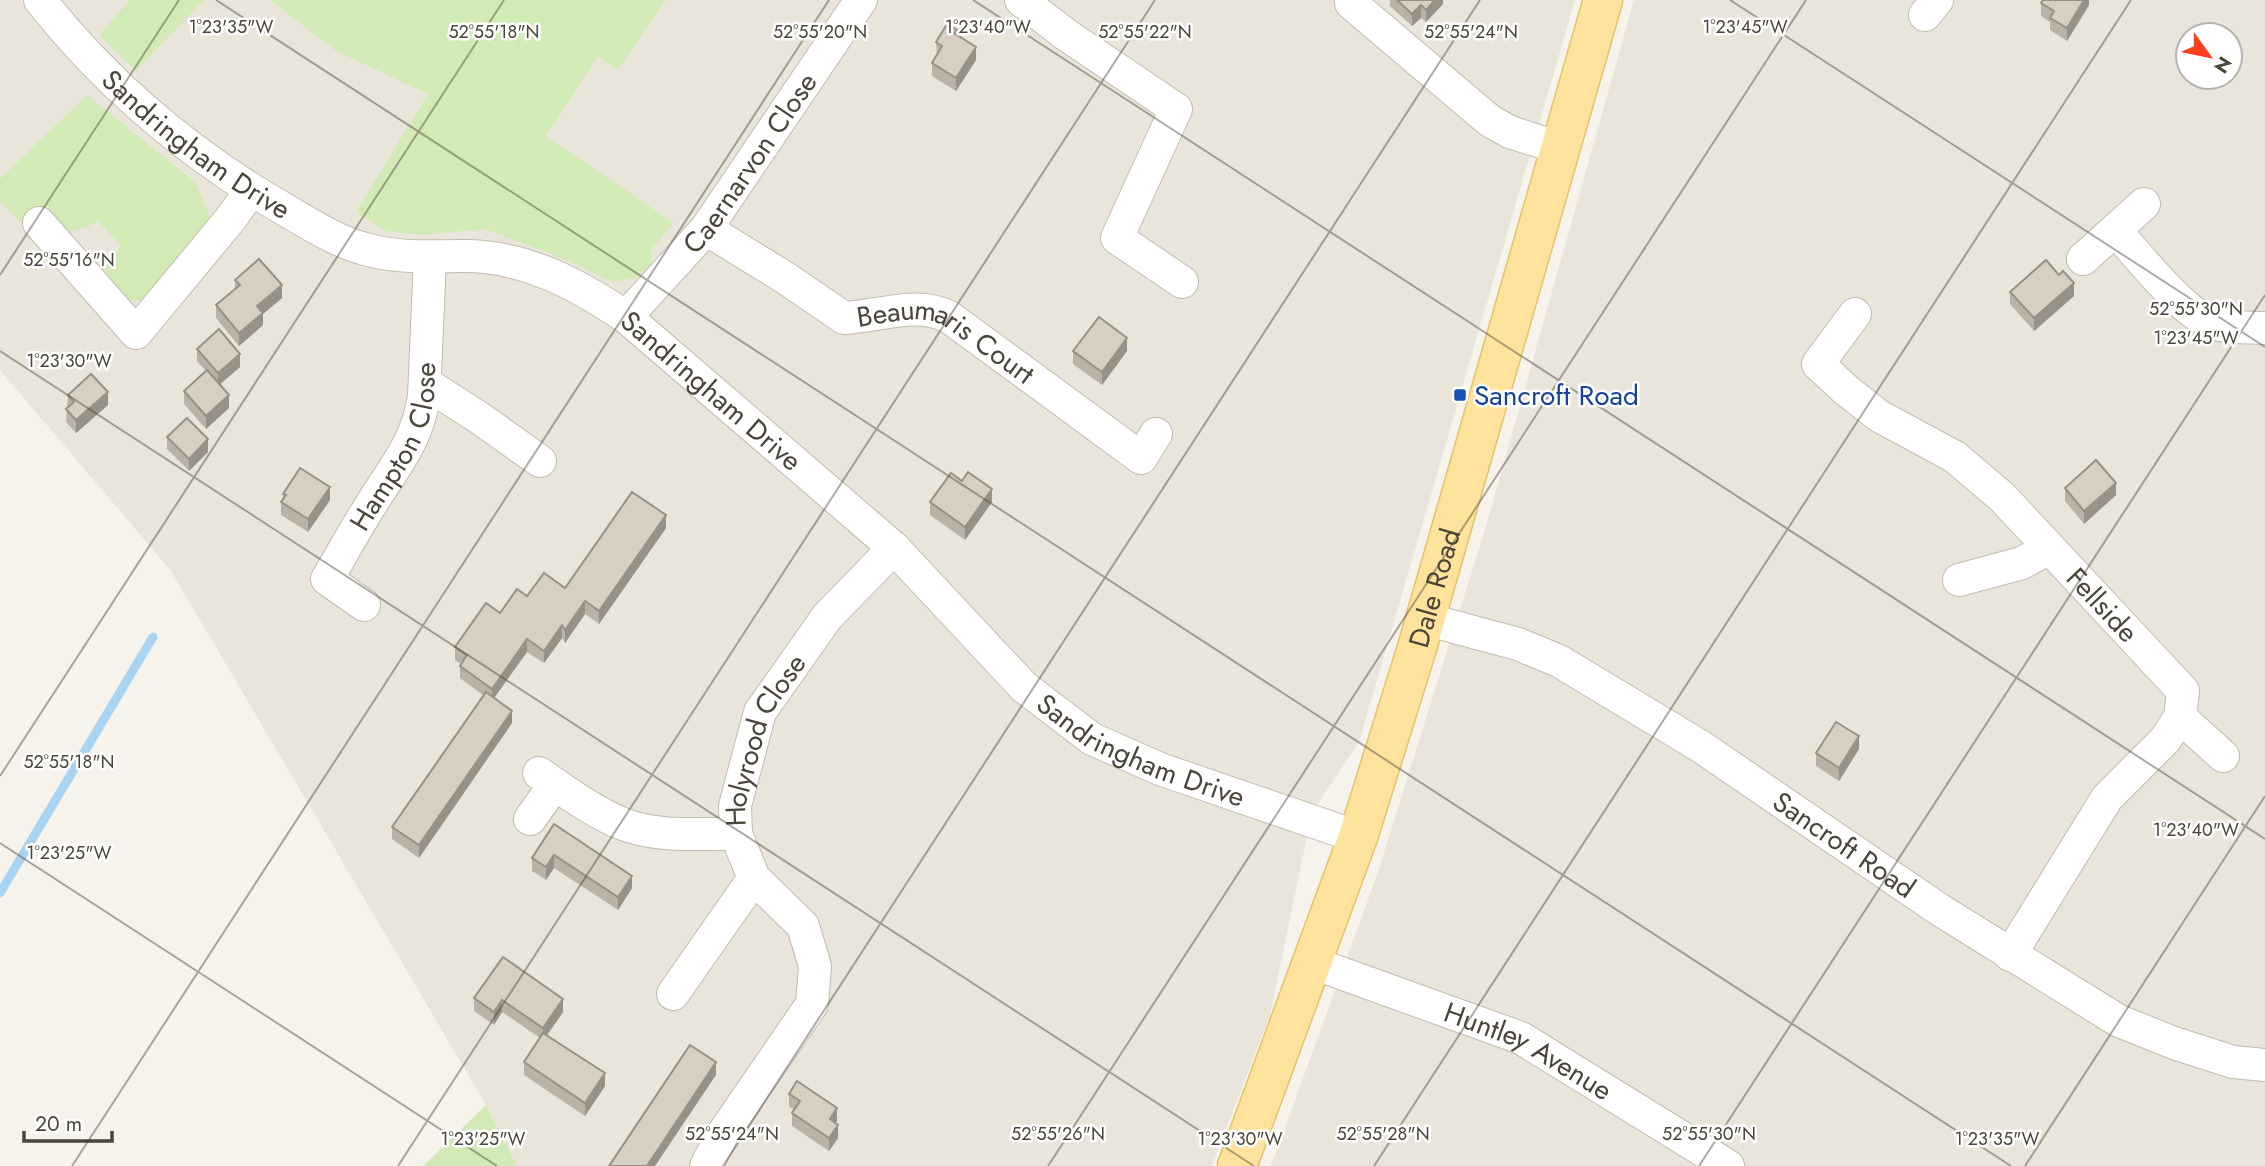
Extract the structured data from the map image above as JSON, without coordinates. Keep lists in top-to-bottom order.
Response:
{
  "streets": {
    "main road": ["Dale Road"],
    "street": [
      "Sandringham Drive",
      "Caernarvon Close",
      "Beaumaris Court",
      "Hampton Close",
      "Fellside",
      "Holyrood Close",
      "Sancroft Road",
      "Huntley Avenue"
    ]
  },
  "crossings": [
    ["Sandringham Drive", "Caernarvon Close"],
    ["Sandringham Drive", "Hampton Close"],
    ["Sandringham Drive", "Dale Road"],
    ["Sandringham Drive", "Holyrood Close"],
    ["Caernarvon Close", "Beaumaris Court"],
    ["Dale Road", "Sancroft Road"],
    ["Dale Road", "Huntley Avenue"]
  ],
  "places": {
    "transit": ["Sancroft Road"]
  },
  "scale_bar": "20 m",
  "north": "bottom right",
  "coordinates": [
    "1°23'35\"W",
    "1°23'40\"W",
    "1°23'45\"W",
    "52°55'18\"N",
    "52°55'20\"N",
    "52°55'22\"N",
    "52°55'24\"N",
    "52°55'16\"N",
    "52°55'30\"N",
    "1°23'30\"W",
    "1°23'25\"W",
    "52°55'26\"N",
    "52°55'28\"N"
  ]
}
